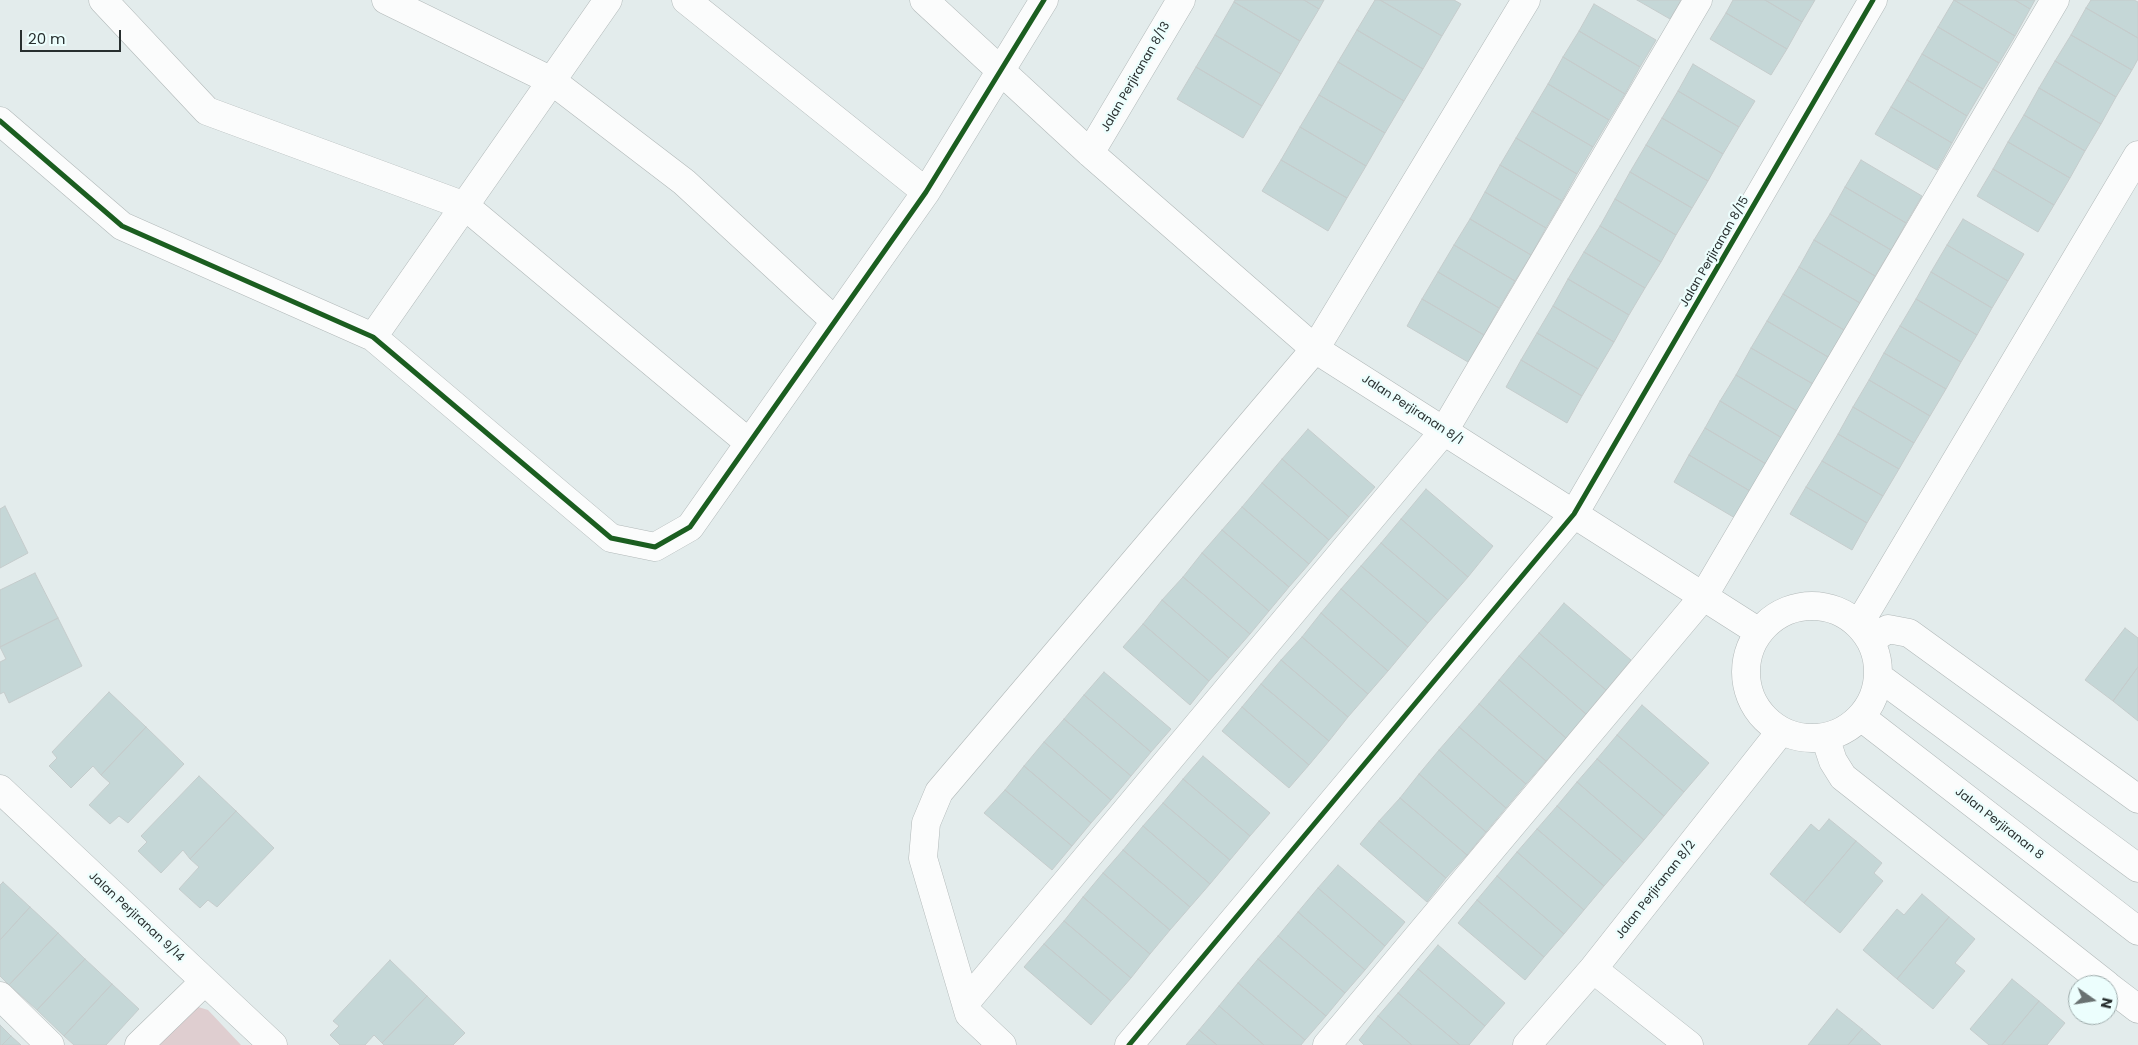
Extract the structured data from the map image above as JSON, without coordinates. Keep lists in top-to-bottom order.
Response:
{
  "streets": {
    "street": [
      "Jalan Perjiranan 8/13",
      "Jalan Perjiranan 8/15",
      "Jalan Perjiranan 8/1",
      "Jalan Perjiranan 8",
      "Jalan Perjiranan 8/2",
      "Jalan Perjiranan 9/14"
    ]
  },
  "crossings": [
    ["Jalan Perjiranan 8/13", "Jalan Perjiranan 8/1"],
    ["Jalan Perjiranan 8/15", "Jalan Perjiranan 8/1"],
    ["Jalan Perjiranan 8/1", "Jalan Perjiranan 8"],
    ["Jalan Perjiranan 8/1", "Jalan Perjiranan 8/2"],
    ["Jalan Perjiranan 8", "Jalan Perjiranan 8/2"]
  ],
  "scale_bar": "20 m",
  "north": "right"
}
